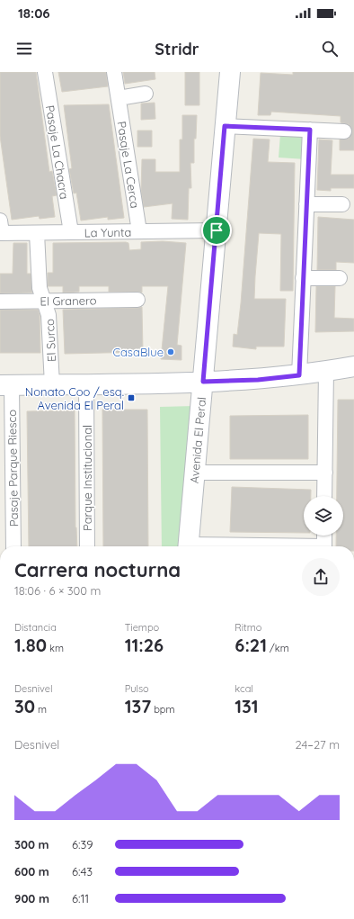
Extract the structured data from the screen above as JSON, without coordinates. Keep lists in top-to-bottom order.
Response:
{
  "streets": {
    "street": [
      "Pasaje La Chacra",
      "Pasaje La Cerca",
      "La Yunta",
      "El Granero",
      "El Surco",
      "Avenida El Peral",
      "Pasaje Parque Riesco",
      "Parque Institucional"
    ]
  },
  "crossings": [
    ["Pasaje La Chacra", "La Yunta"],
    ["Pasaje La Cerca", "La Yunta"],
    ["La Yunta", "El Surco"],
    ["La Yunta", "Avenida El Peral"],
    ["El Granero", "El Surco"]
  ],
  "places": {
    "other": ["CasaBlue"],
    "transit": ["Nonato Coo / esq. Avenida El Peral"]
  },
  "page": {
    "status": "18:06",
    "header": "Stridr",
    "heading": ["Carrera nocturna", "18:06 · 6 × 300 m"],
    "stats": [
      ["Distancia", "1.80 km"],
      ["Tiempo", "11:26"],
      ["Ritmo", "6:21 /km"],
      ["Desnivel", "30 m"],
      ["Pulso", "137 bpm"],
      ["kcal", "131"]
    ],
    "chart": ["Desnivel", "24–27 m"],
    "list": [
      {
        "name": "300 m",
        "note": "6:39"
      },
      {
        "name": "600 m",
        "note": "6:43"
      },
      {
        "name": "900 m",
        "note": "6:11"
      }
    ]
  }
}
